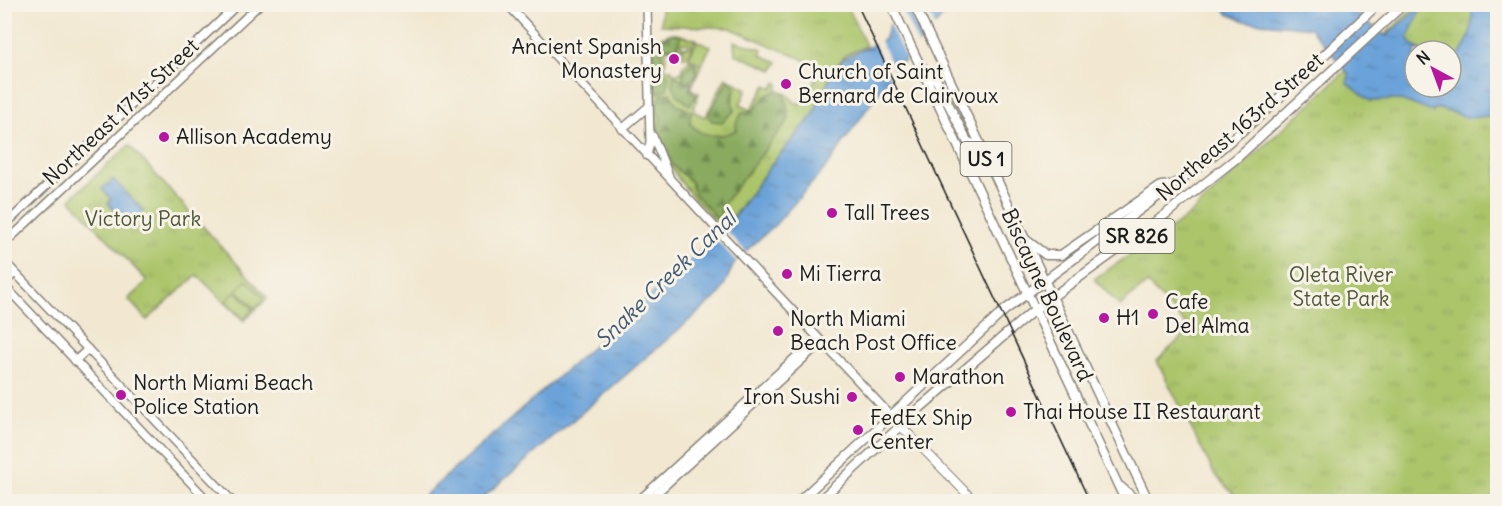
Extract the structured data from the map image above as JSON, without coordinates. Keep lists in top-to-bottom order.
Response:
{
  "streets": {
    "main road": [
      "Northeast 163rd Street",
      "US 1",
      "SR 826",
      "Biscayne Boulevard"
    ],
    "street": ["Northeast 171st Street"]
  },
  "crossings": [
    ["Northeast 163rd Street", "Biscayne Boulevard"]
  ],
  "water": ["Snake Creek Canal"],
  "parks": ["Victory Park", "Oleta River State Park"],
  "places": [
    "Ancient Spanish Monastery",
    "Church of Saint Bernard de Clairvoux",
    "Allison Academy",
    "Tall Trees",
    "Mi Tierra",
    "Cafe Del Alma",
    "H1",
    "North Miami Beach Post Office",
    "Marathon",
    "North Miami Beach Police Station",
    "Iron Sushi",
    "Thai House II Restaurant",
    "FedEx Ship Center"
  ],
  "north": "top left"
}
